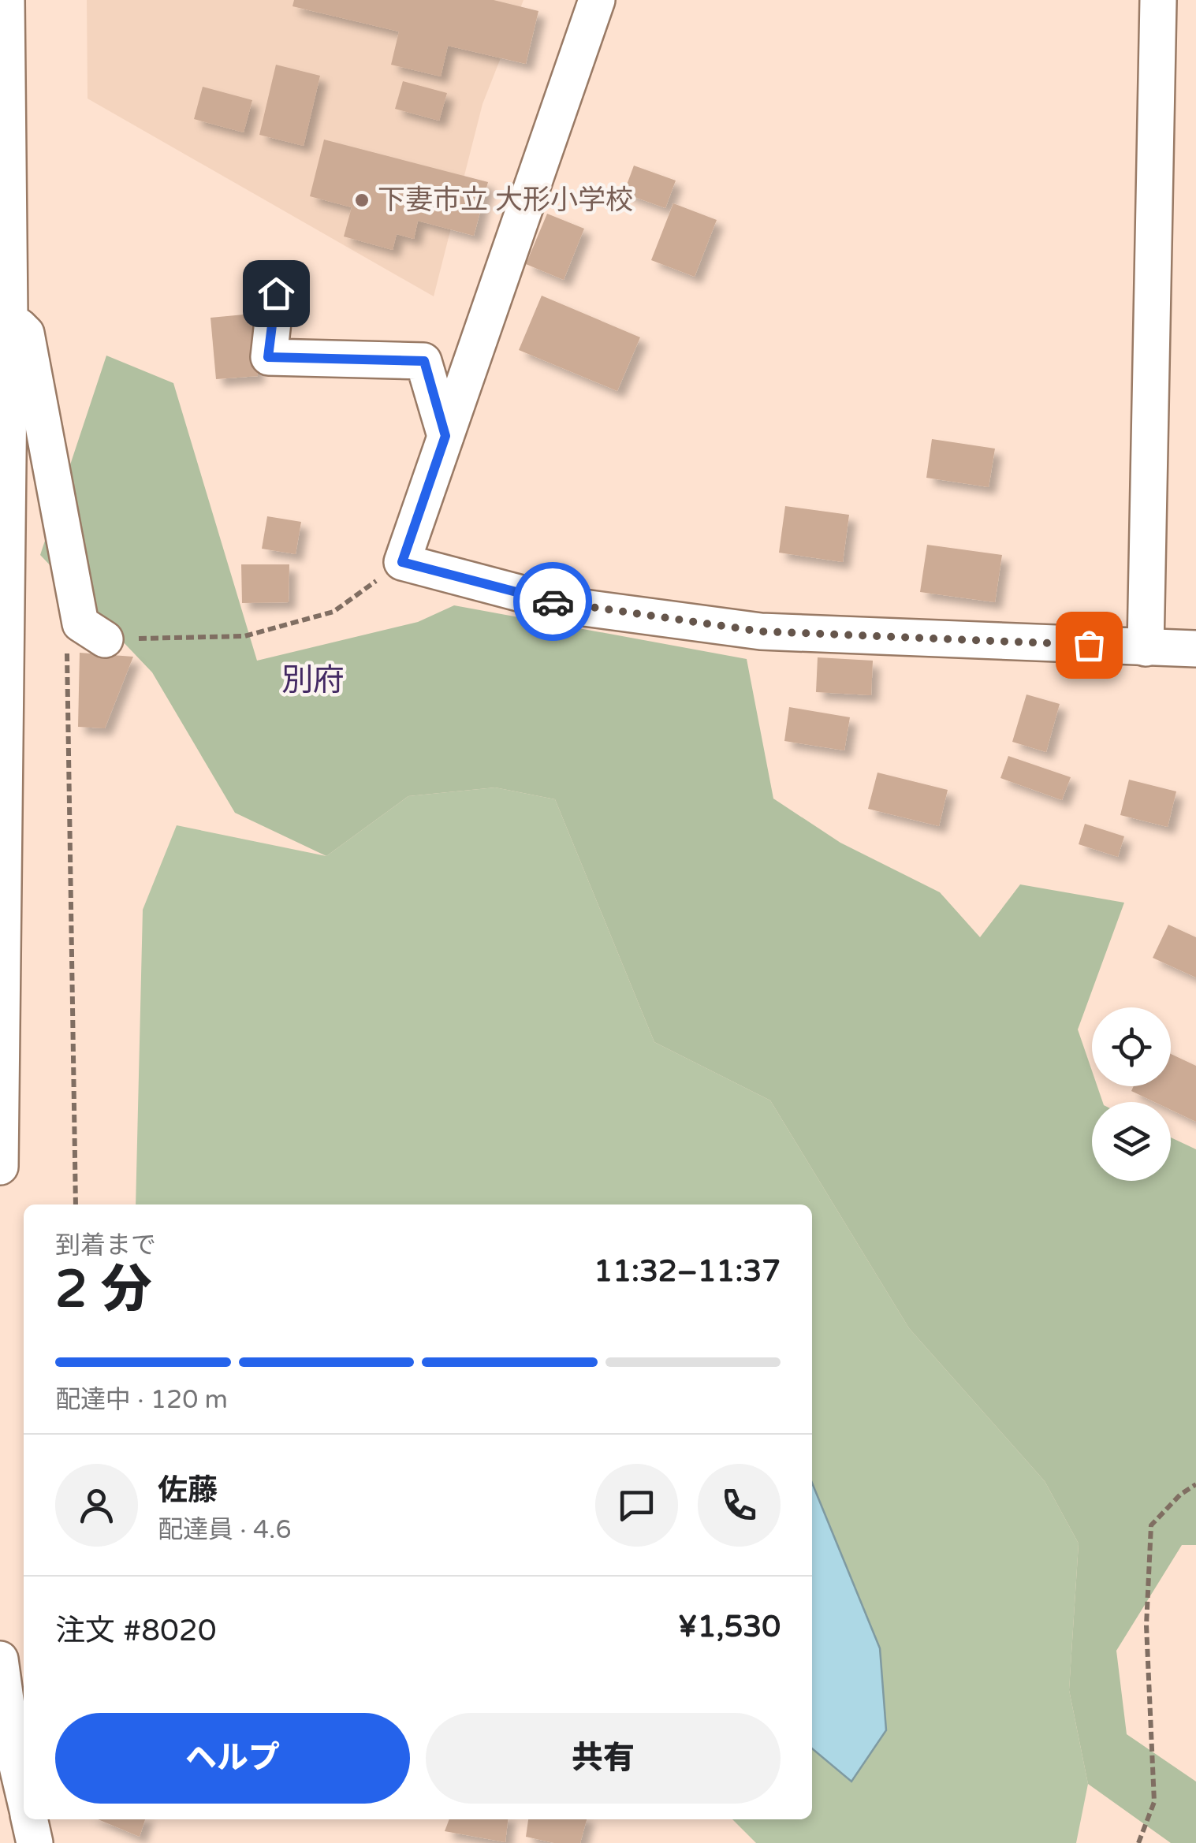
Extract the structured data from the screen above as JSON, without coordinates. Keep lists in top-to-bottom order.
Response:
{
  "districts": ["別府"],
  "places": ["下妻市立 大形小学校"],
  "page": {
    "heading": ["2 分", "到着まで", "11:32–11:37"],
    "panel": [
      "佐藤",
      "配達員 · 4.6",
      "注文 #8020",
      "¥1,530"
    ],
    "bar": "配達中 · 120 m",
    "buttons": ["ヘルプ", "共有"]
  }
}
